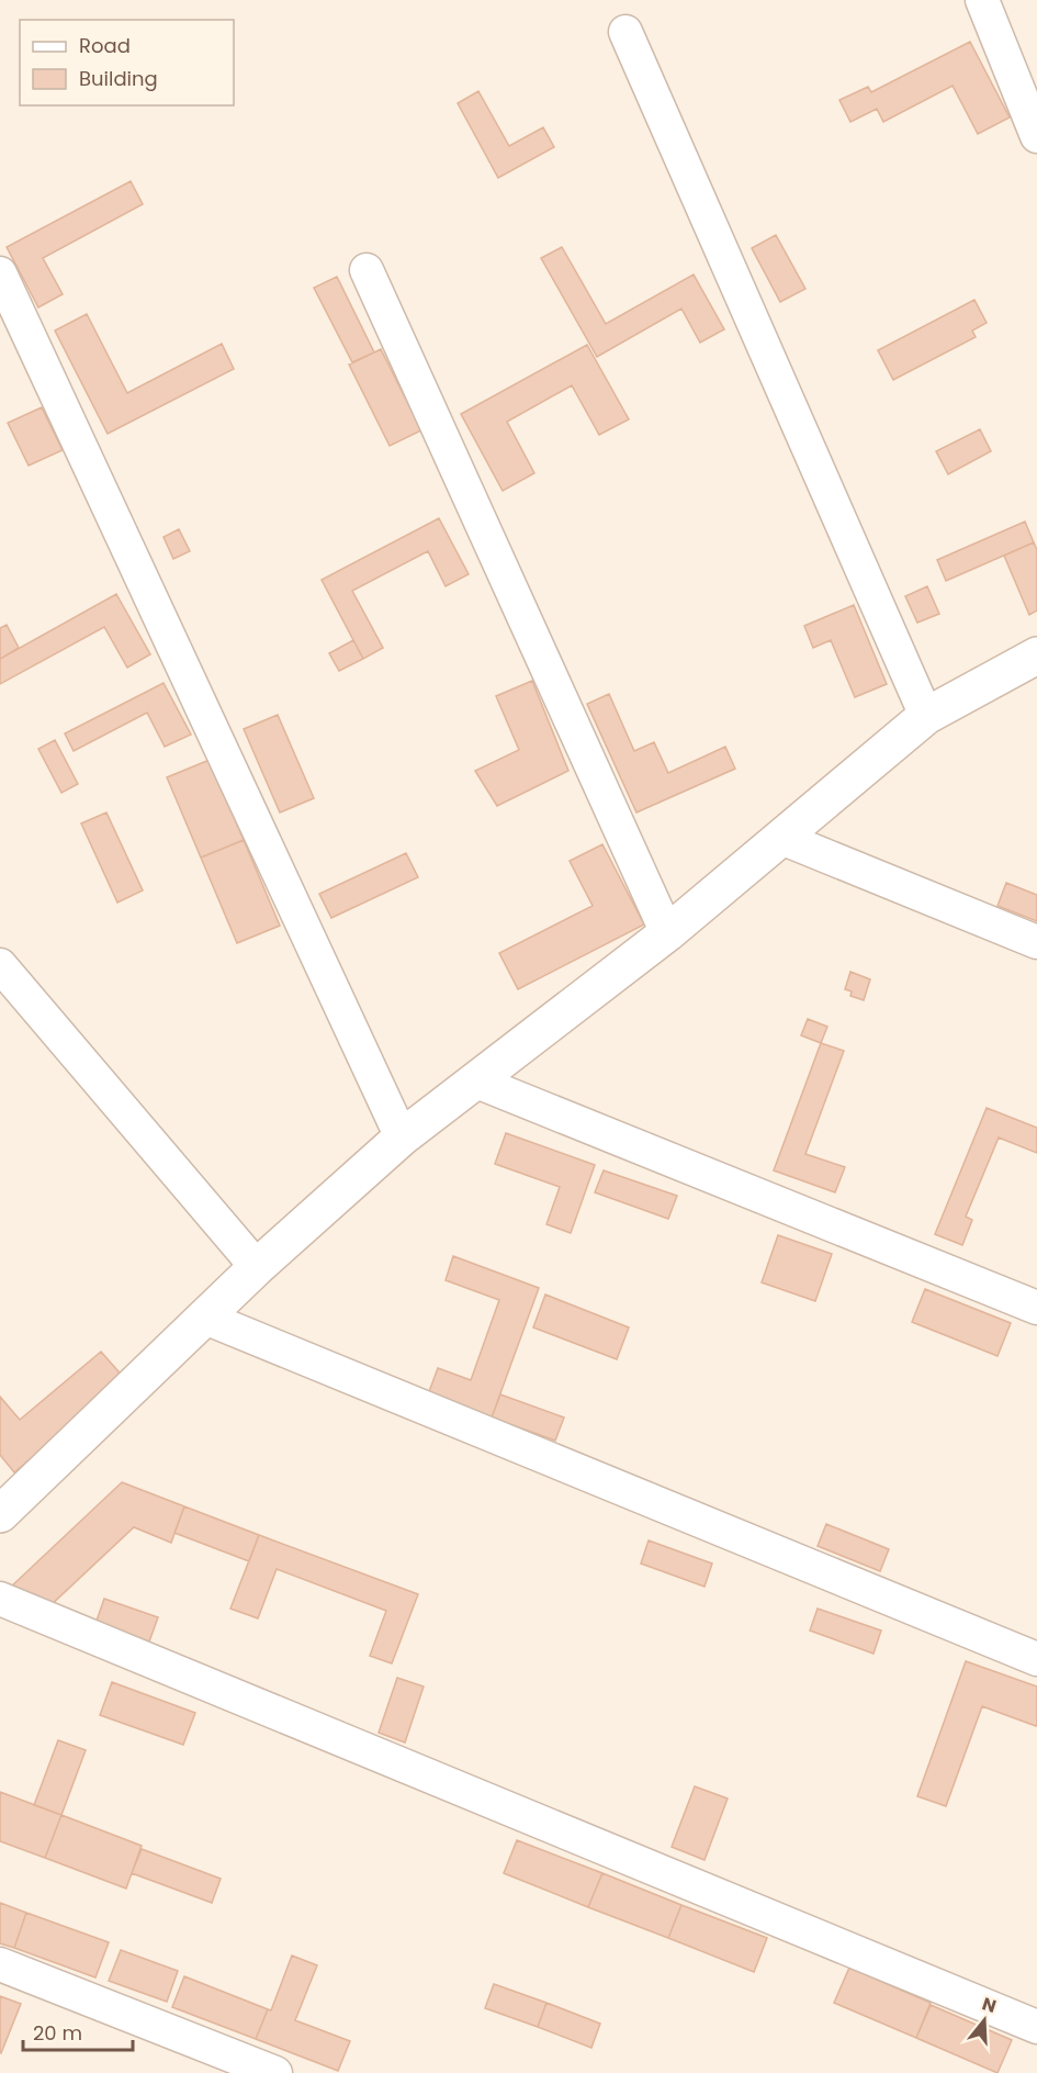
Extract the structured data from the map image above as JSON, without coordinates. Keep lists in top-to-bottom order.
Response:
{
  "legend": ["Road", "Building"],
  "scale_bar": "20 m",
  "north": "top"
}
